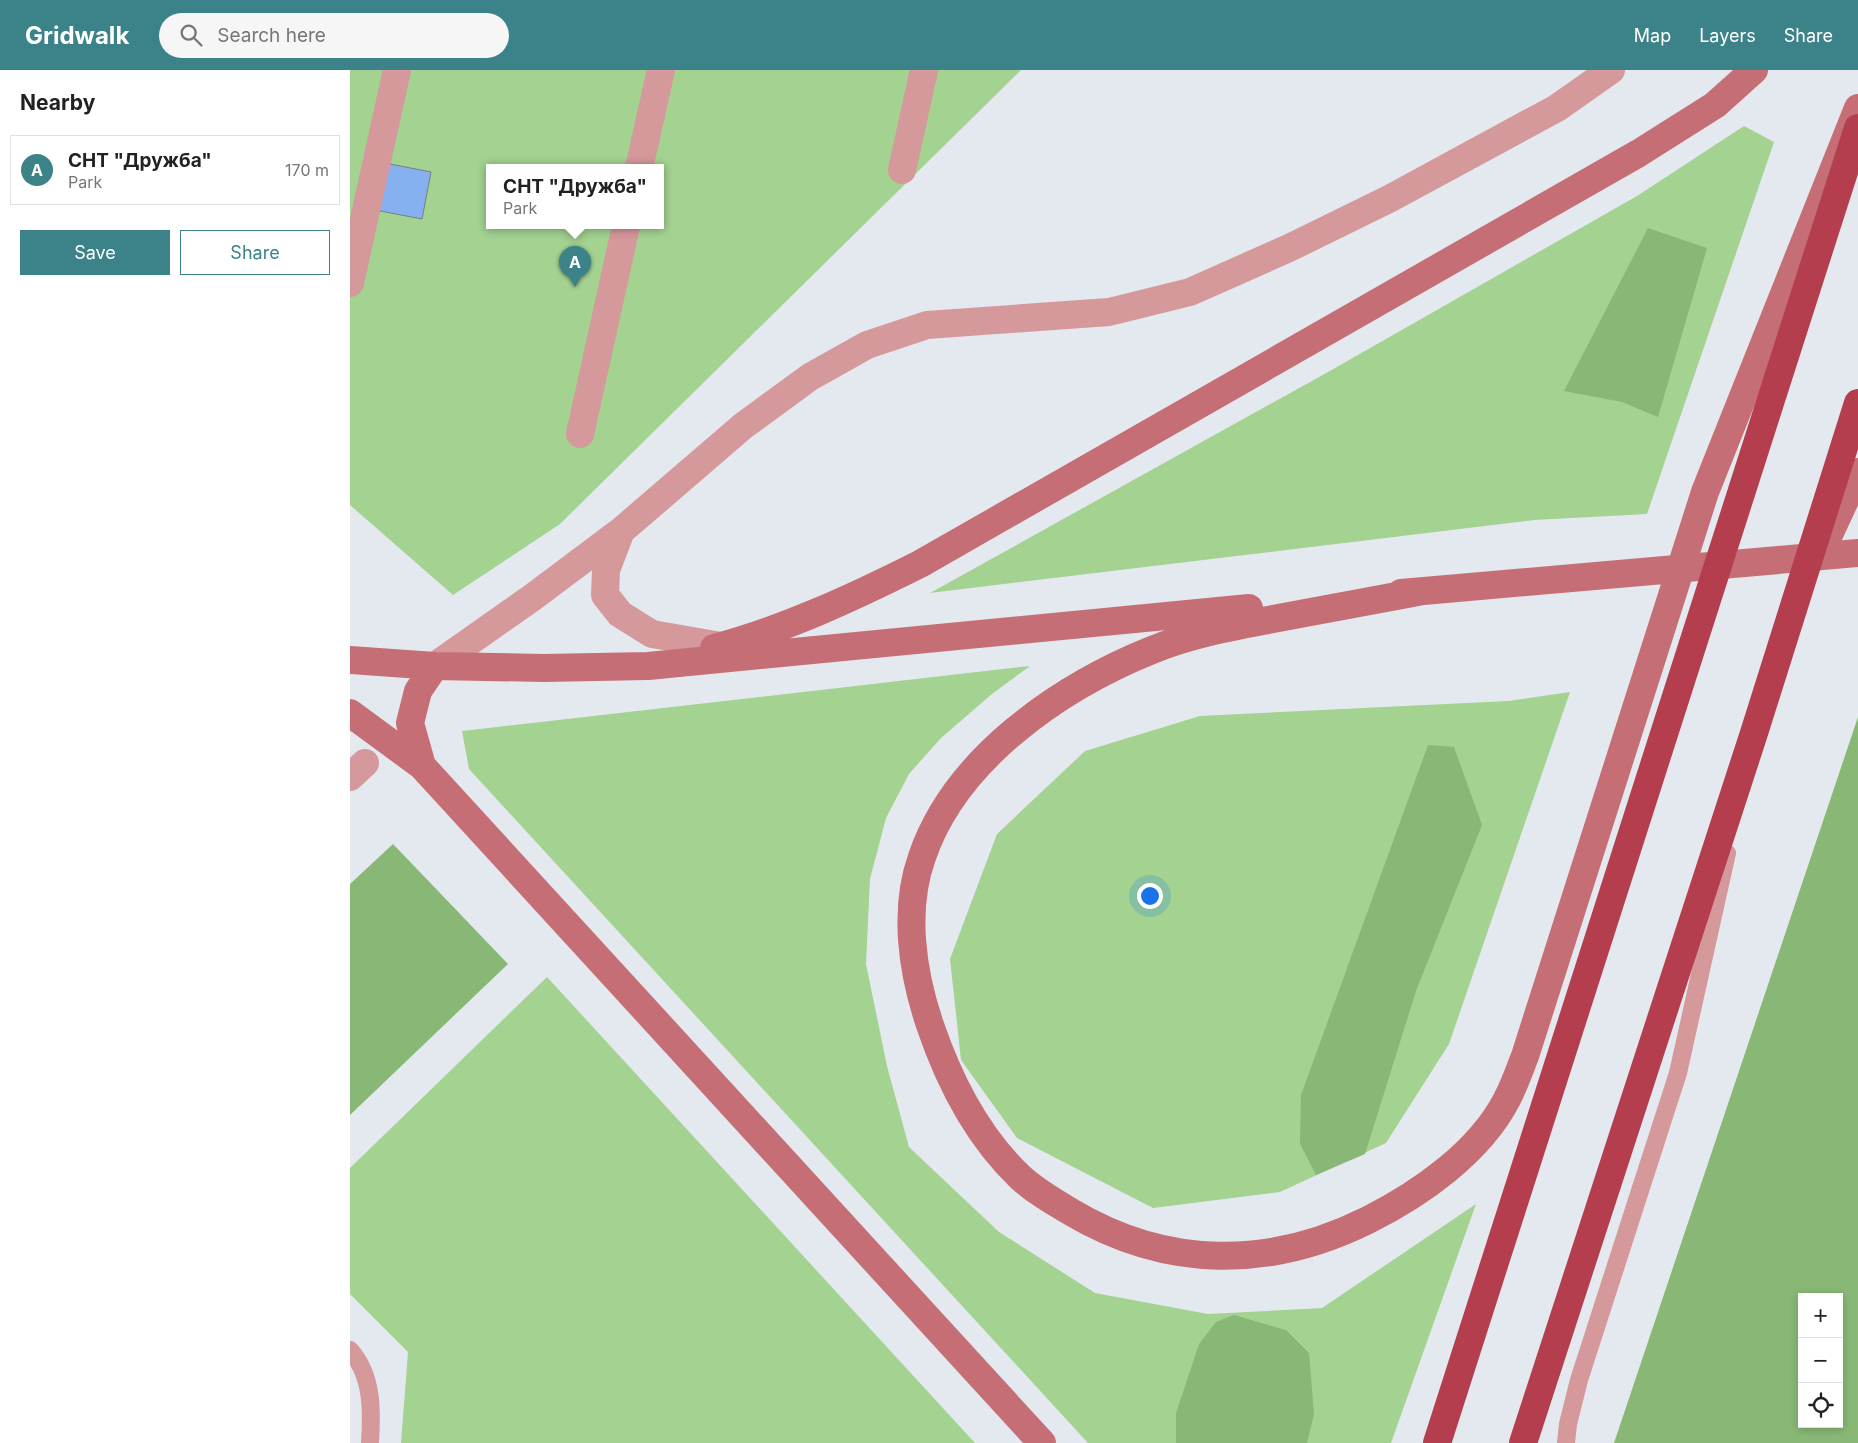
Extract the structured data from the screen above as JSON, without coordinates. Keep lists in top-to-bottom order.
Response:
{
  "page": {
    "header": "Gridwalk",
    "search": "Search here",
    "nav": ["Map", "Layers", "Share"],
    "heading": "Nearby",
    "list": [
      {
        "mark": "A",
        "name": "СНТ \"Дружба\"",
        "note": "Park",
        "value": "170 m"
      }
    ],
    "popup": ["СНТ \"Дружба\"", "Park"],
    "buttons": ["Save", "Share"],
    "pins": "A",
    "map_buttons": ["+", "−"]
  }
}
